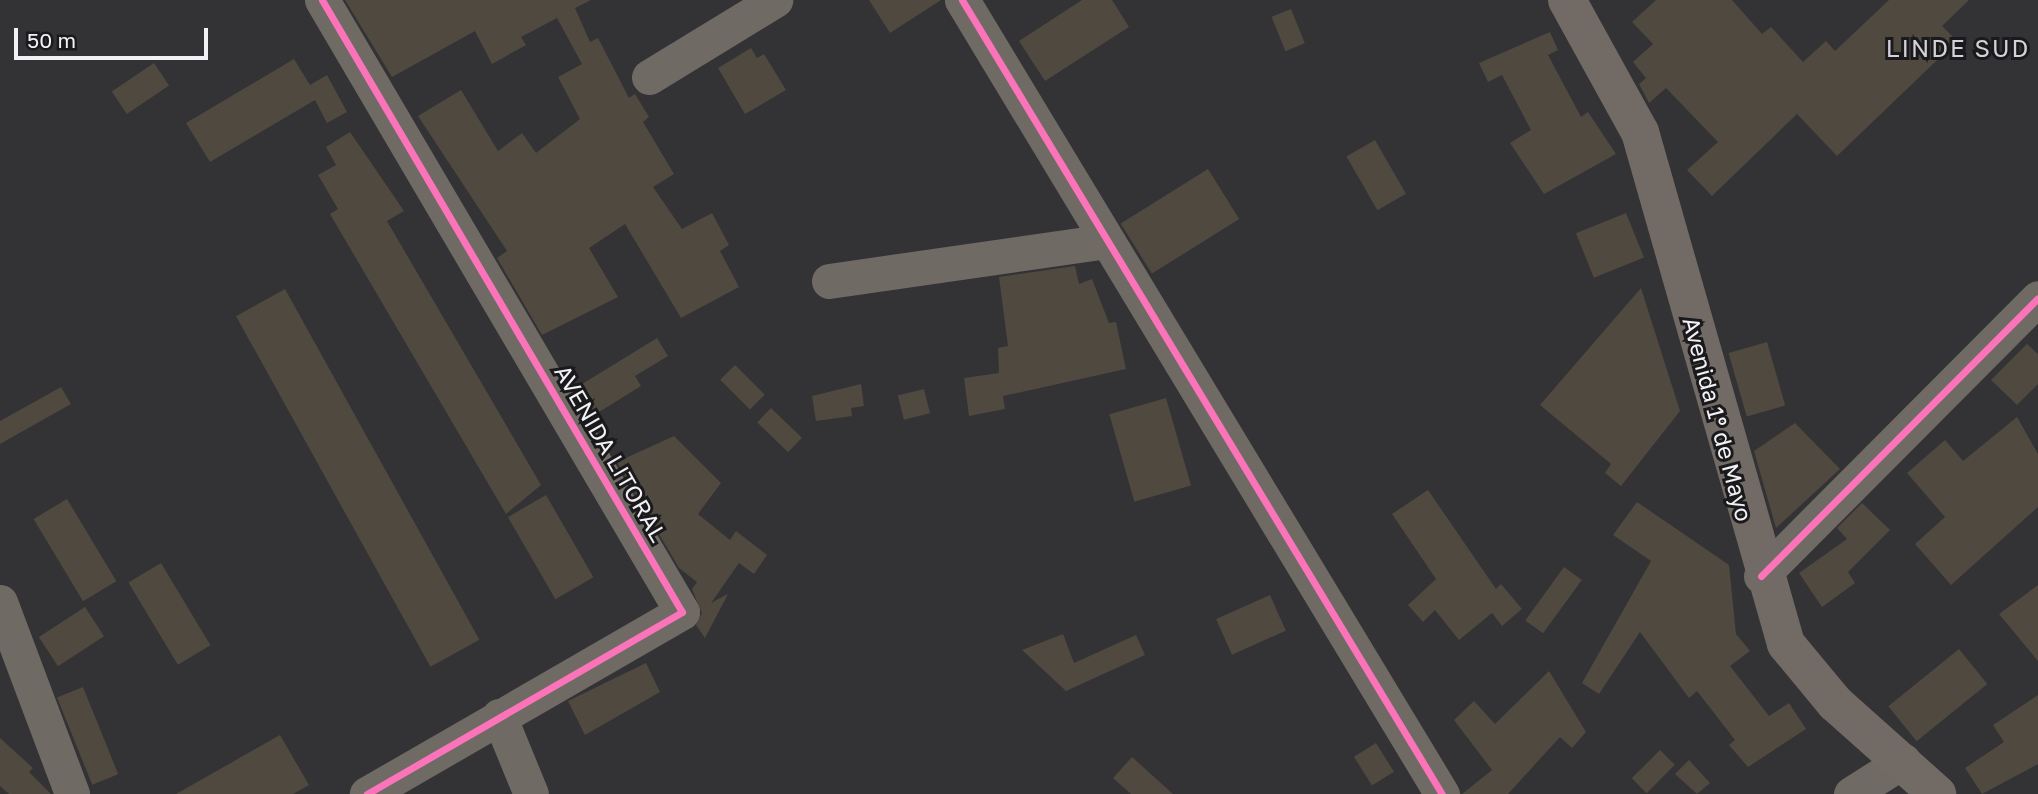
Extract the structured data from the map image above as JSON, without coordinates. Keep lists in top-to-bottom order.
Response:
{
  "streets": {
    "main road": ["Avenida 1º de Mayo"],
    "street": ["AVENIDA LITORAL"]
  },
  "districts": ["LINDE SUD"],
  "scale_bar": "50 m"
}
